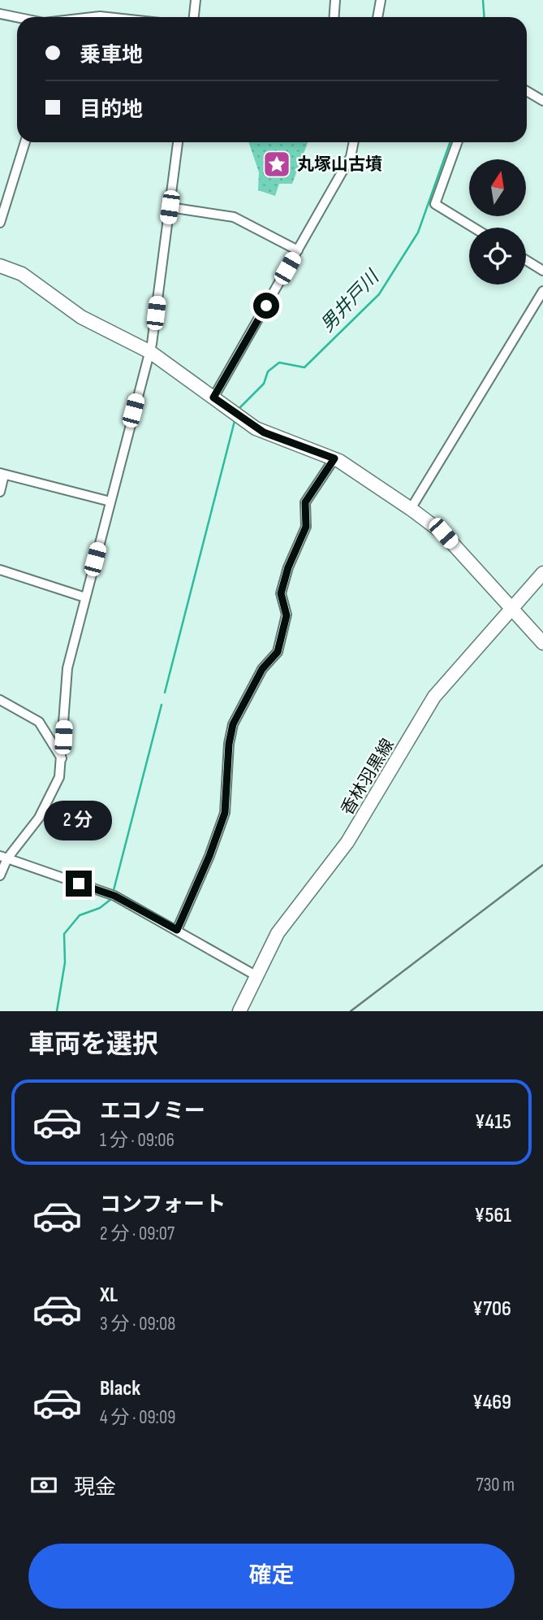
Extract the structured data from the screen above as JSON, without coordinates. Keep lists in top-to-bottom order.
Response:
{
  "streets": {
    "street": ["香林羽黒線"]
  },
  "water": ["男井戸川"],
  "places": {
    "place": ["丸塚山古墳"]
  },
  "north": "top",
  "page": {
    "banner": ["乗車地", "目的地"],
    "bubble": "2 分",
    "heading": "車両を選択",
    "list": [
      {
        "name": "エコノミー",
        "note": "1 分 · 09:06",
        "value": "¥415"
      },
      {
        "name": "コンフォート",
        "note": "2 分 · 09:07",
        "value": "¥561"
      },
      {
        "name": "XL",
        "note": "3 分 · 09:08",
        "value": "¥706"
      },
      {
        "name": "Black",
        "note": "4 分 · 09:09",
        "value": "¥469"
      }
    ],
    "pay": ["現金", "730 m"],
    "buttons": "確定"
  }
}
